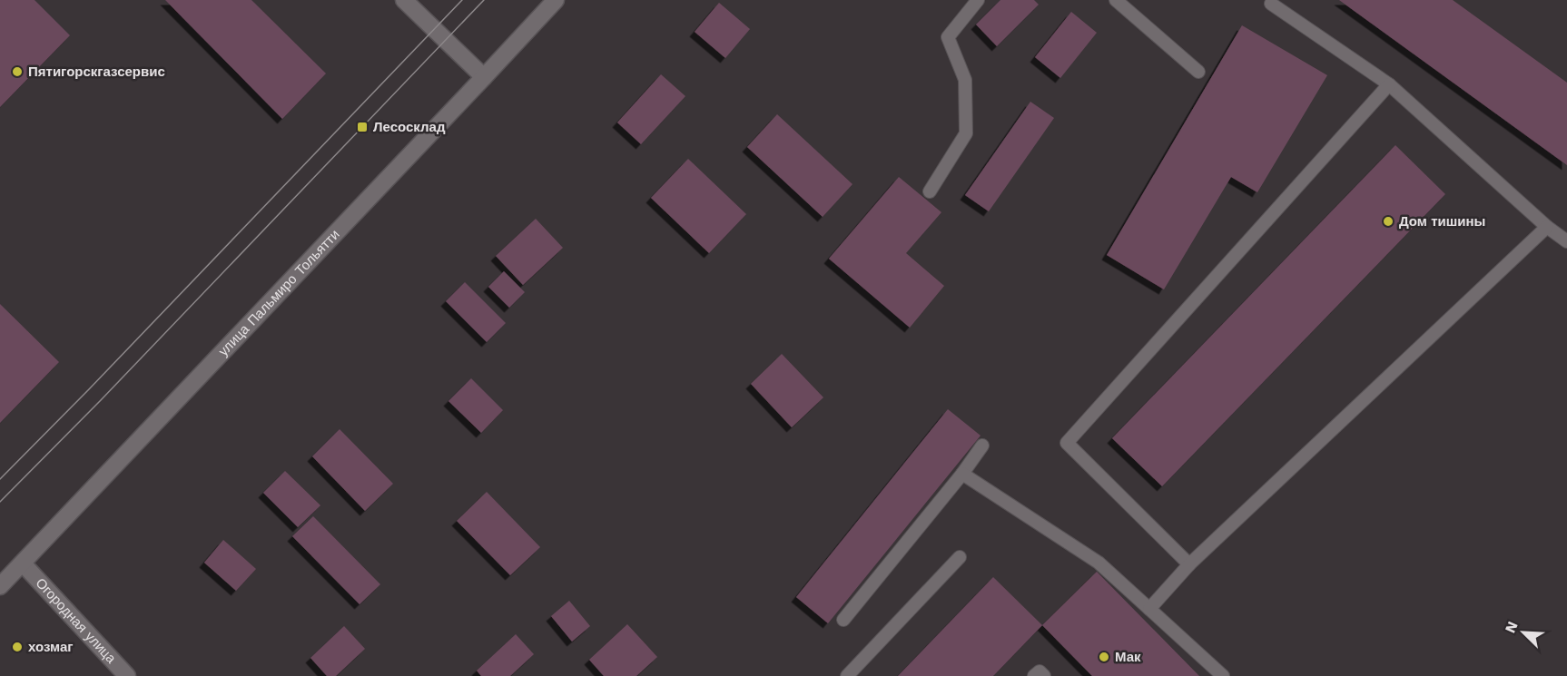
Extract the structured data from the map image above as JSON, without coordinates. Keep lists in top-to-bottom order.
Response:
{
  "streets": {
    "street": ["улица Пальмиро Тольятти", "Огородная улица"]
  },
  "crossings": [
    ["улица Пальмиро Тольятти", "Огородная улица"]
  ],
  "places": {
    "other": [
      "Пятигорскгазсервис",
      "Дом тишины",
      "хозмаг",
      "Мак"
    ],
    "transit": ["Лесосклад"]
  },
  "north": "top left"
}
